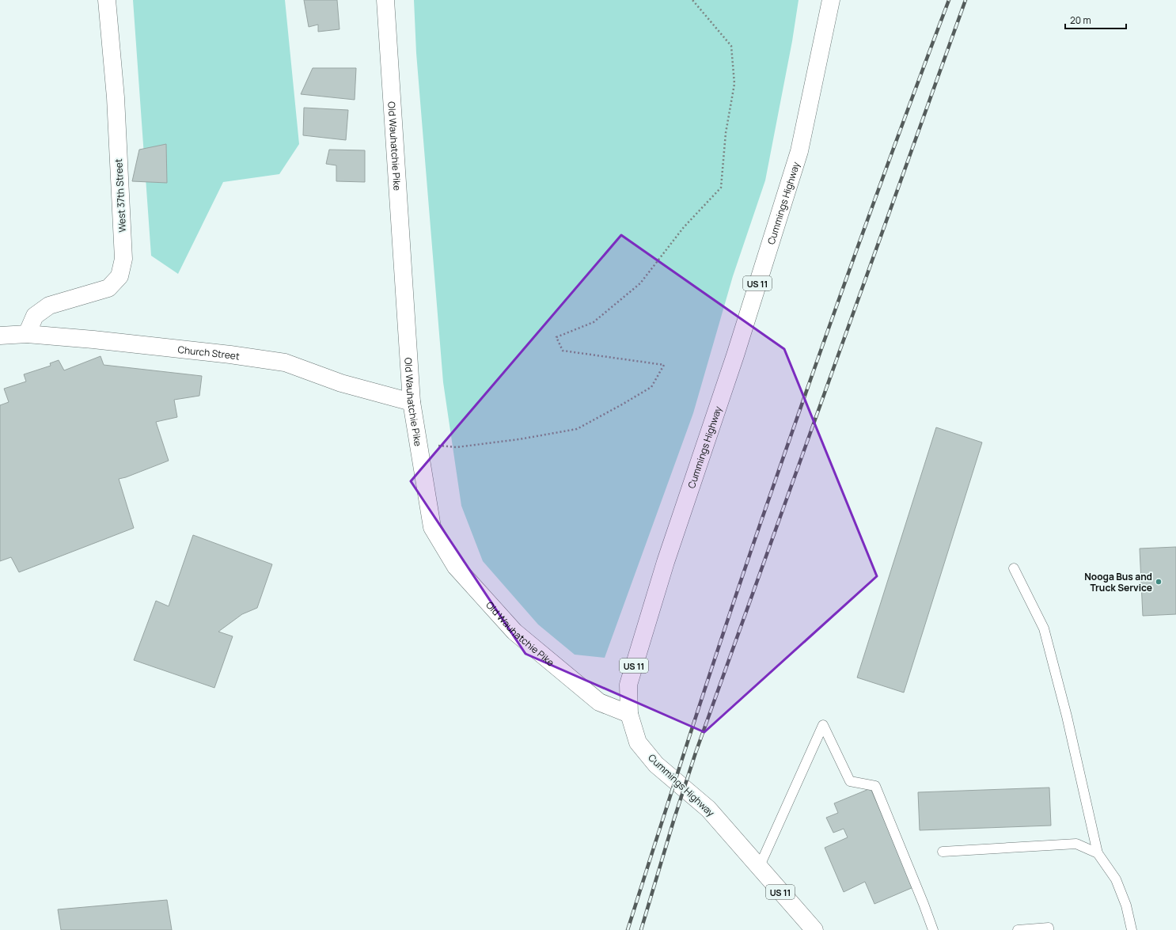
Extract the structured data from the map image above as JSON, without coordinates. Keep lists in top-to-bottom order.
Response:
{
  "streets": {
    "street": [
      "Old Wauhatchie Pike",
      "West 37th Street",
      "Cummings Highway",
      "US 11",
      "Church Street"
    ]
  },
  "crossings": [
    ["Old Wauhatchie Pike", "Cummings Highway"],
    ["Old Wauhatchie Pike", "Church Street"],
    ["West 37th Street", "Church Street"],
    ["Cummings Highway", "US 11"]
  ],
  "places": ["Nooga Bus and Truck Service"],
  "scale_bar": "20 m"
}
